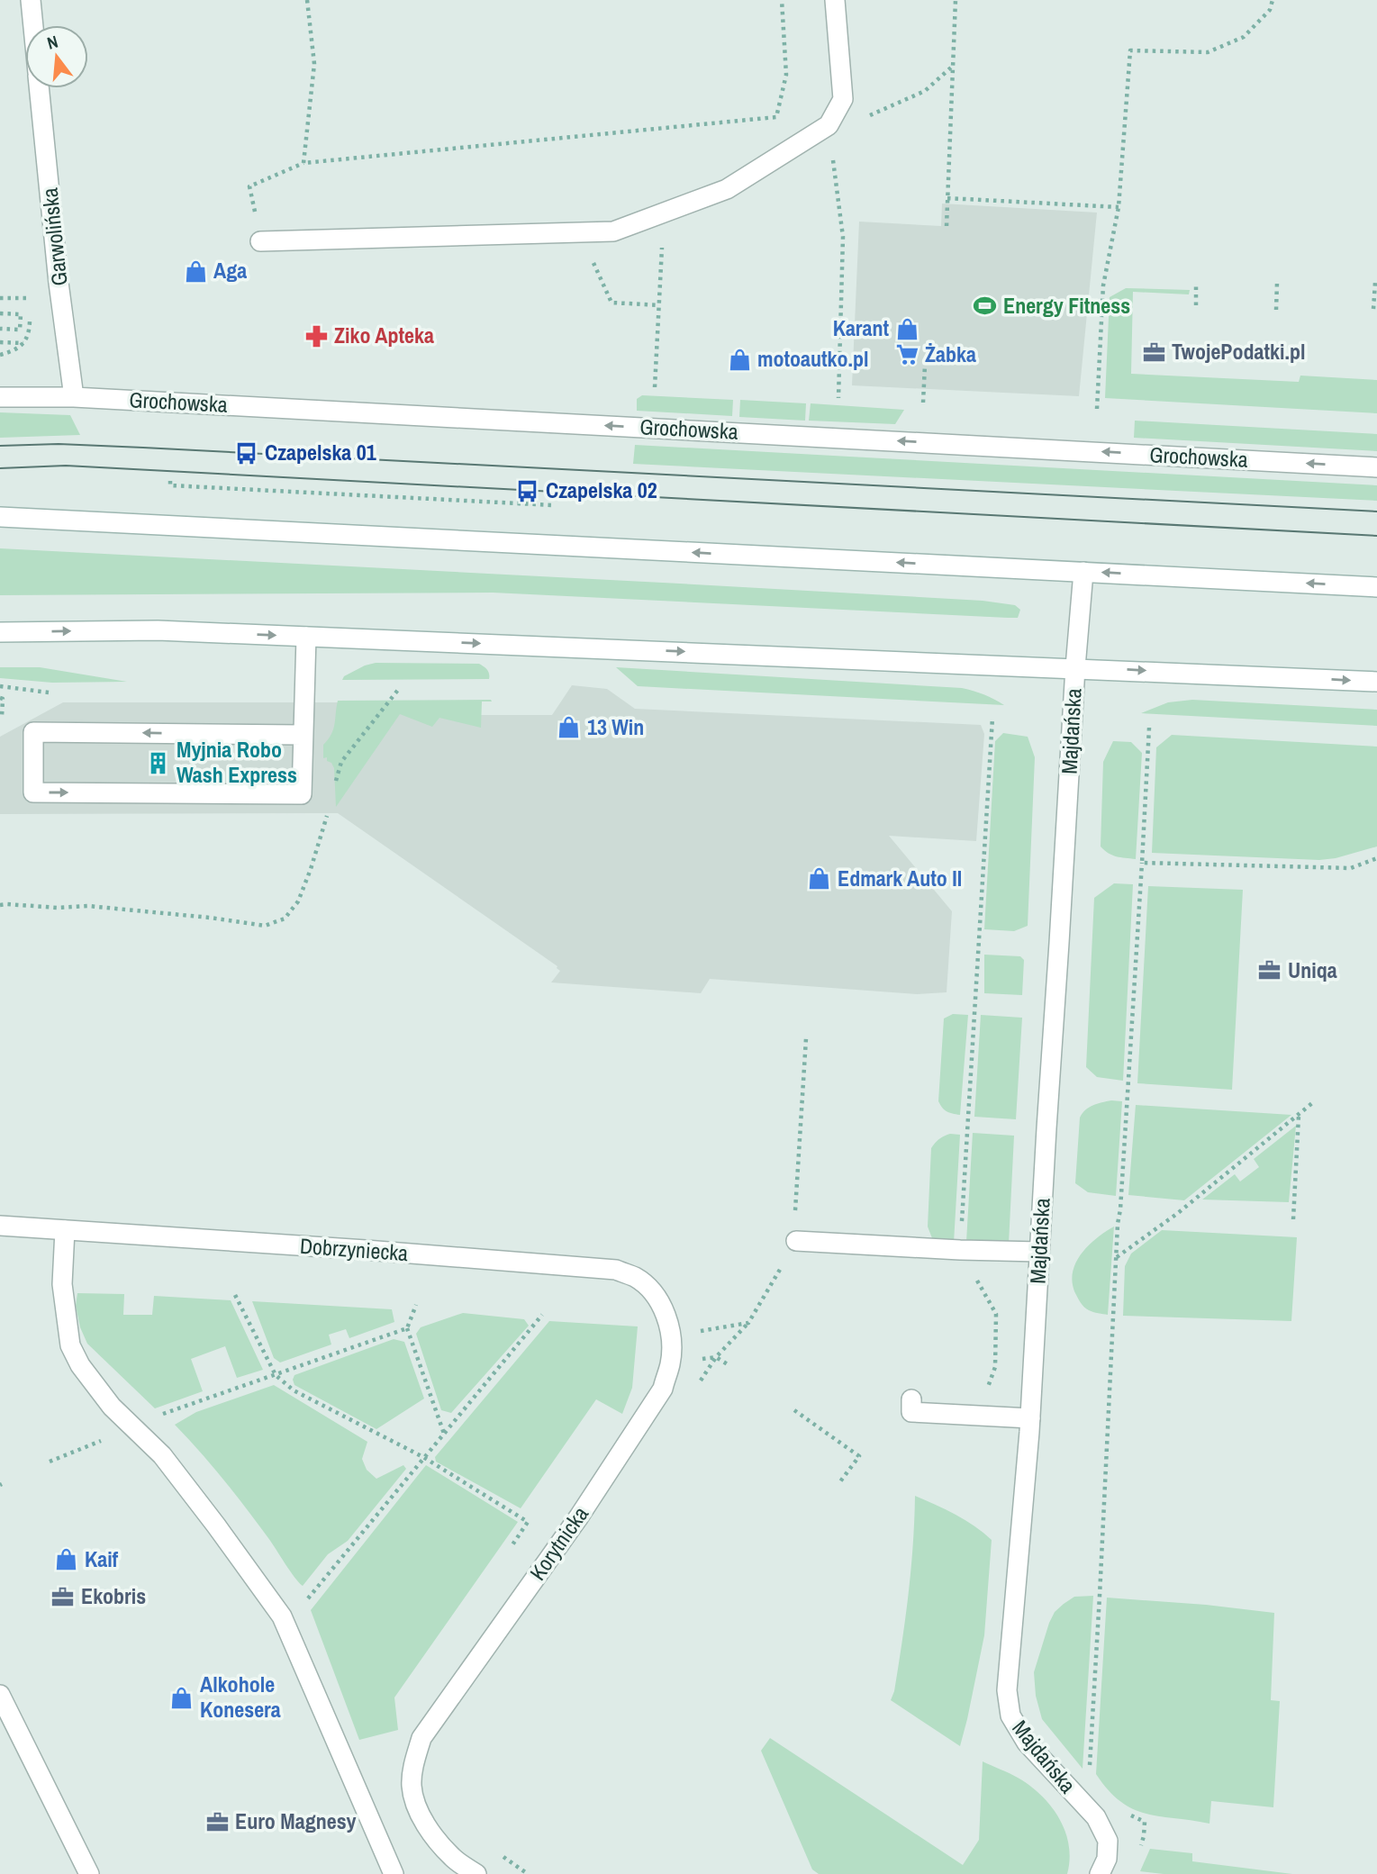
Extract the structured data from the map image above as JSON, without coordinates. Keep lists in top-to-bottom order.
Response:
{
  "streets": {
    "street": [
      "Garwolińska",
      "Grochowska",
      "Majdańska",
      "Dobrzyniecka",
      "Korytnicka"
    ]
  },
  "crossings": [
    ["Garwolińska", "Grochowska"],
    ["Dobrzyniecka", "Korytnicka"]
  ],
  "places": {
    "shop": [
      "Aga",
      "Karant",
      "motoautko.pl",
      "13 Win",
      "Edmark Auto II",
      "Kaif",
      "Alkohole Konesera"
    ],
    "sports": ["Energy Fitness"],
    "pharmacy": ["Ziko Apteka"],
    "office": [
      "TwojePodatki.pl",
      "Uniqa",
      "Ekobris",
      "Euro Magnesy"
    ],
    "supermarket": ["Żabka"],
    "bus stop": ["Czapelska 01", "Czapelska 02"],
    "building": ["Myjnia Robo Wash Express"]
  },
  "north": "top"
}
